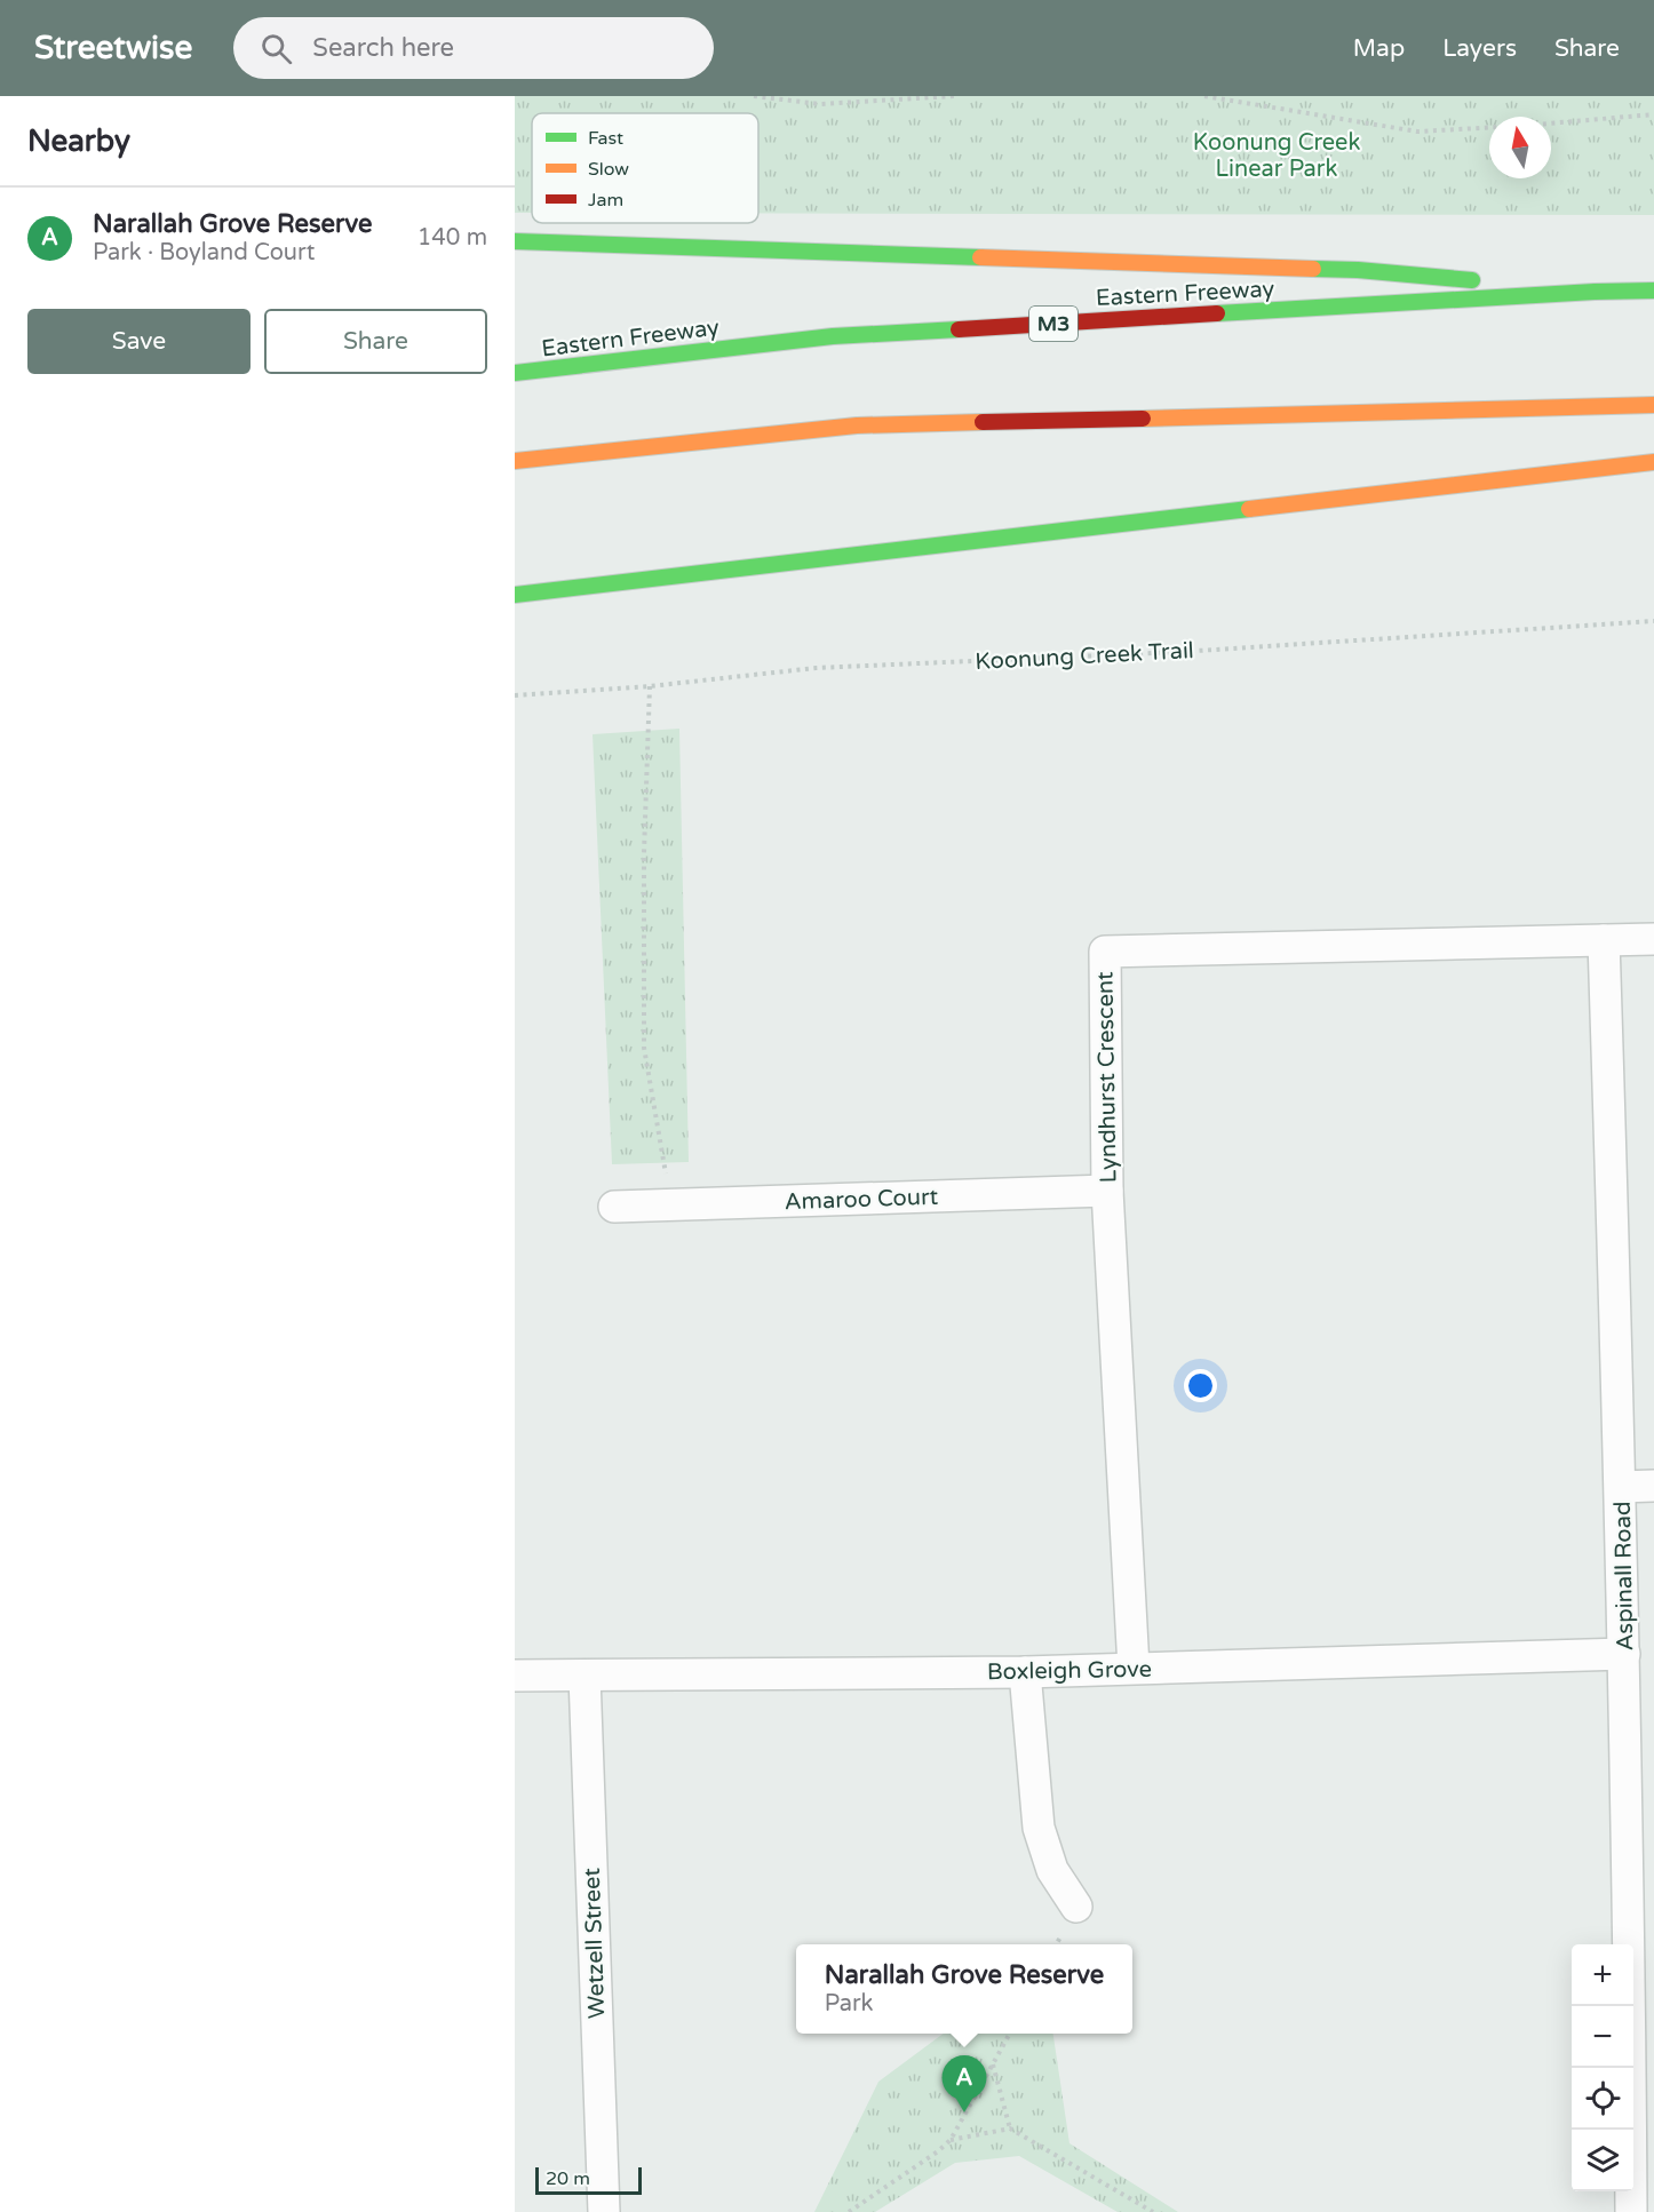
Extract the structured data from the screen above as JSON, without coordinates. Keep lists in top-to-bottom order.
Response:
{
  "streets": {
    "highway": ["Eastern Freeway", "M3"],
    "street": [
      "Lyndhurst Crescent",
      "Amaroo Court",
      "Aspinall Road",
      "Boxleigh Grove",
      "Wetzell Street"
    ],
    "path": ["Koonung Creek Trail"]
  },
  "crossings": [
    ["Lyndhurst Crescent", "Amaroo Court"],
    ["Lyndhurst Crescent", "Aspinall Road"],
    ["Lyndhurst Crescent", "Boxleigh Grove"],
    ["Aspinall Road", "Boxleigh Grove"],
    ["Boxleigh Grove", "Wetzell Street"]
  ],
  "parks": ["Koonung Creek Linear Park"],
  "legend": ["Fast", "Slow", "Jam"],
  "scale_bar": "20 m",
  "north": "top",
  "page": {
    "header": "Streetwise",
    "search": "Search here",
    "nav": ["Map", "Layers", "Share"],
    "heading": "Nearby",
    "list": [
      {
        "mark": "A",
        "name": "Narallah Grove Reserve",
        "note": "Park · Boyland Court",
        "value": "140 m"
      }
    ],
    "buttons": ["Save", "Share"],
    "map_buttons": ["+", "−"],
    "popup": ["Narallah Grove Reserve", "Park"],
    "pins": "A",
    "scale": "20 m"
  }
}
